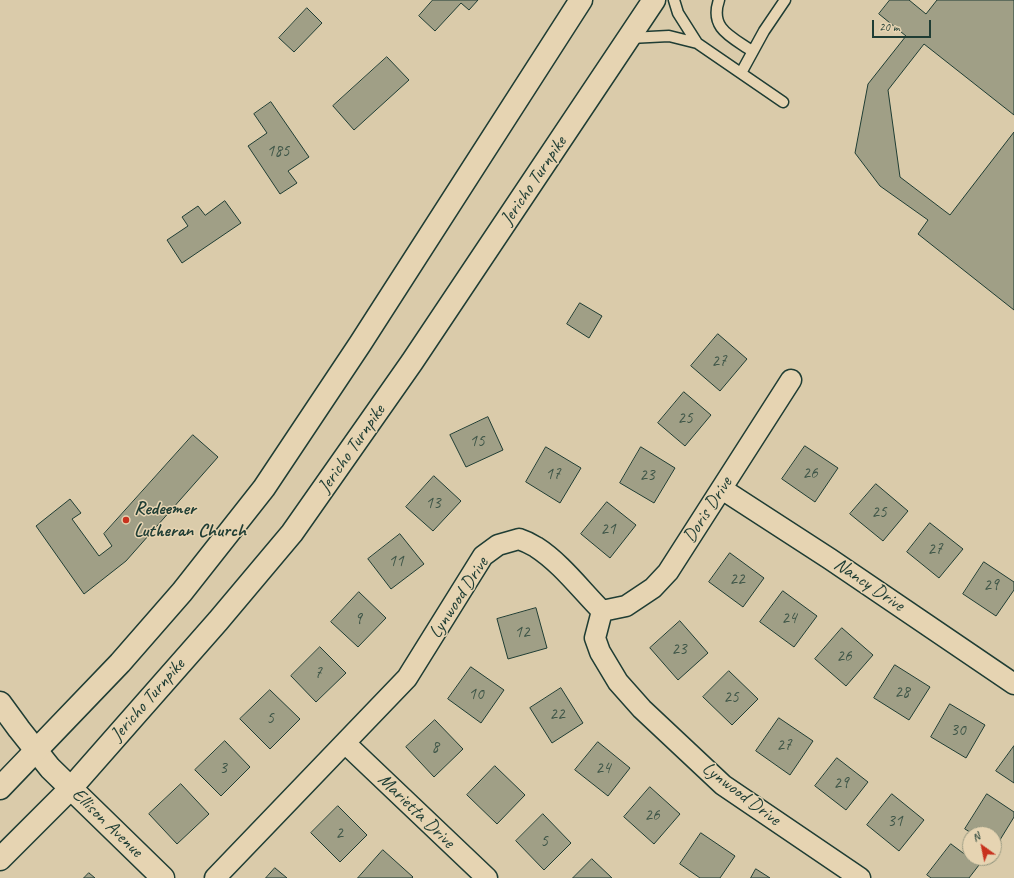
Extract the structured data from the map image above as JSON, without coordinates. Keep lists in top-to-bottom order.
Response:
{
  "streets": {
    "main road": ["Jericho Turnpike", "Ellison Avenue"],
    "street": [
      "Doris Drive",
      "Nancy Drive",
      "Lynwood Drive",
      "Marietta Drive"
    ]
  },
  "crossings": [
    ["Jericho Turnpike", "Ellison Avenue"],
    ["Doris Drive", "Nancy Drive"],
    ["Doris Drive", "Lynwood Drive"],
    ["Lynwood Drive", "Marietta Drive"]
  ],
  "places": ["Redeemer Lutheran Church"],
  "house_numbers": [
    "185",
    "27",
    "25",
    "15",
    "26",
    "17",
    "23",
    "13",
    "25",
    "21",
    "27",
    "11",
    "22",
    "29",
    "24",
    "9",
    "12",
    "23",
    "26",
    "7",
    "28",
    "10",
    "25",
    "22",
    "5",
    "30",
    "27",
    "8",
    "3",
    "24",
    "29",
    "26",
    "31",
    "2",
    "5"
  ],
  "scale_bar": "20 m",
  "north": "top left"
}
